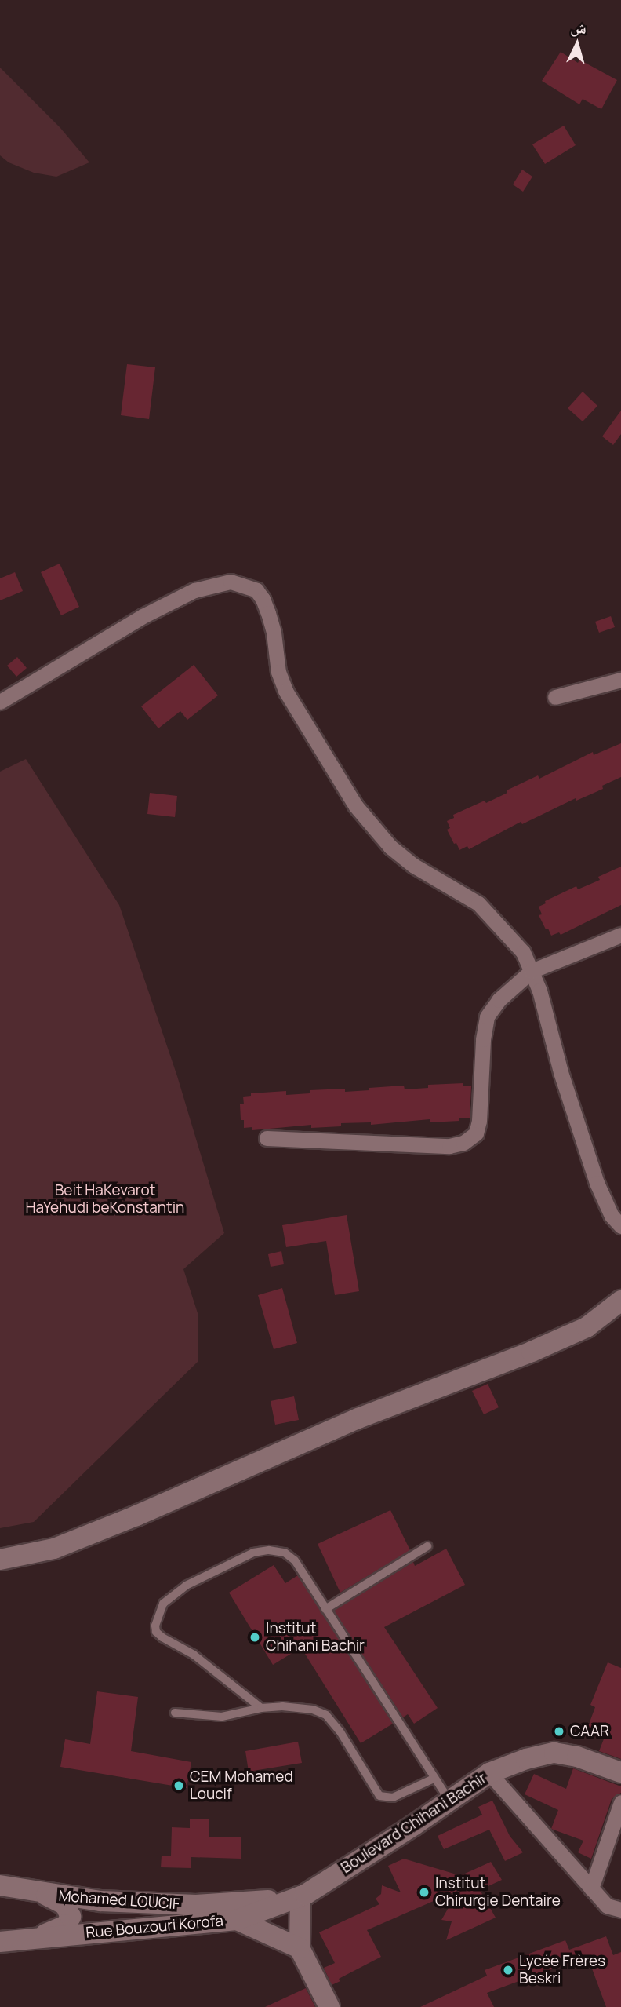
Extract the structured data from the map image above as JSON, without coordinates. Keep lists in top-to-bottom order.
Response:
{
  "streets": {
    "main road": ["Boulevard Chihani Bachir", "Mohamed LOUCIF", "Rue Bouzouri Korofa"]
  },
  "crossings": [
    ["Boulevard Chihani Bachir", "Mohamed LOUCIF"],
    ["Boulevard Chihani Bachir", "Rue Bouzouri Korofa"],
    ["Mohamed LOUCIF", "Rue Bouzouri Korofa"]
  ],
  "parks": ["Beit HaKevarot HaYehudi beKonstantin"],
  "places": [
    "Institut Chihani Bachir",
    "CAAR",
    "CEM Mohamed Loucif",
    "Institut Chirurgie Dentaire",
    "Lycée Frères Beskri"
  ],
  "north": "top"
}
